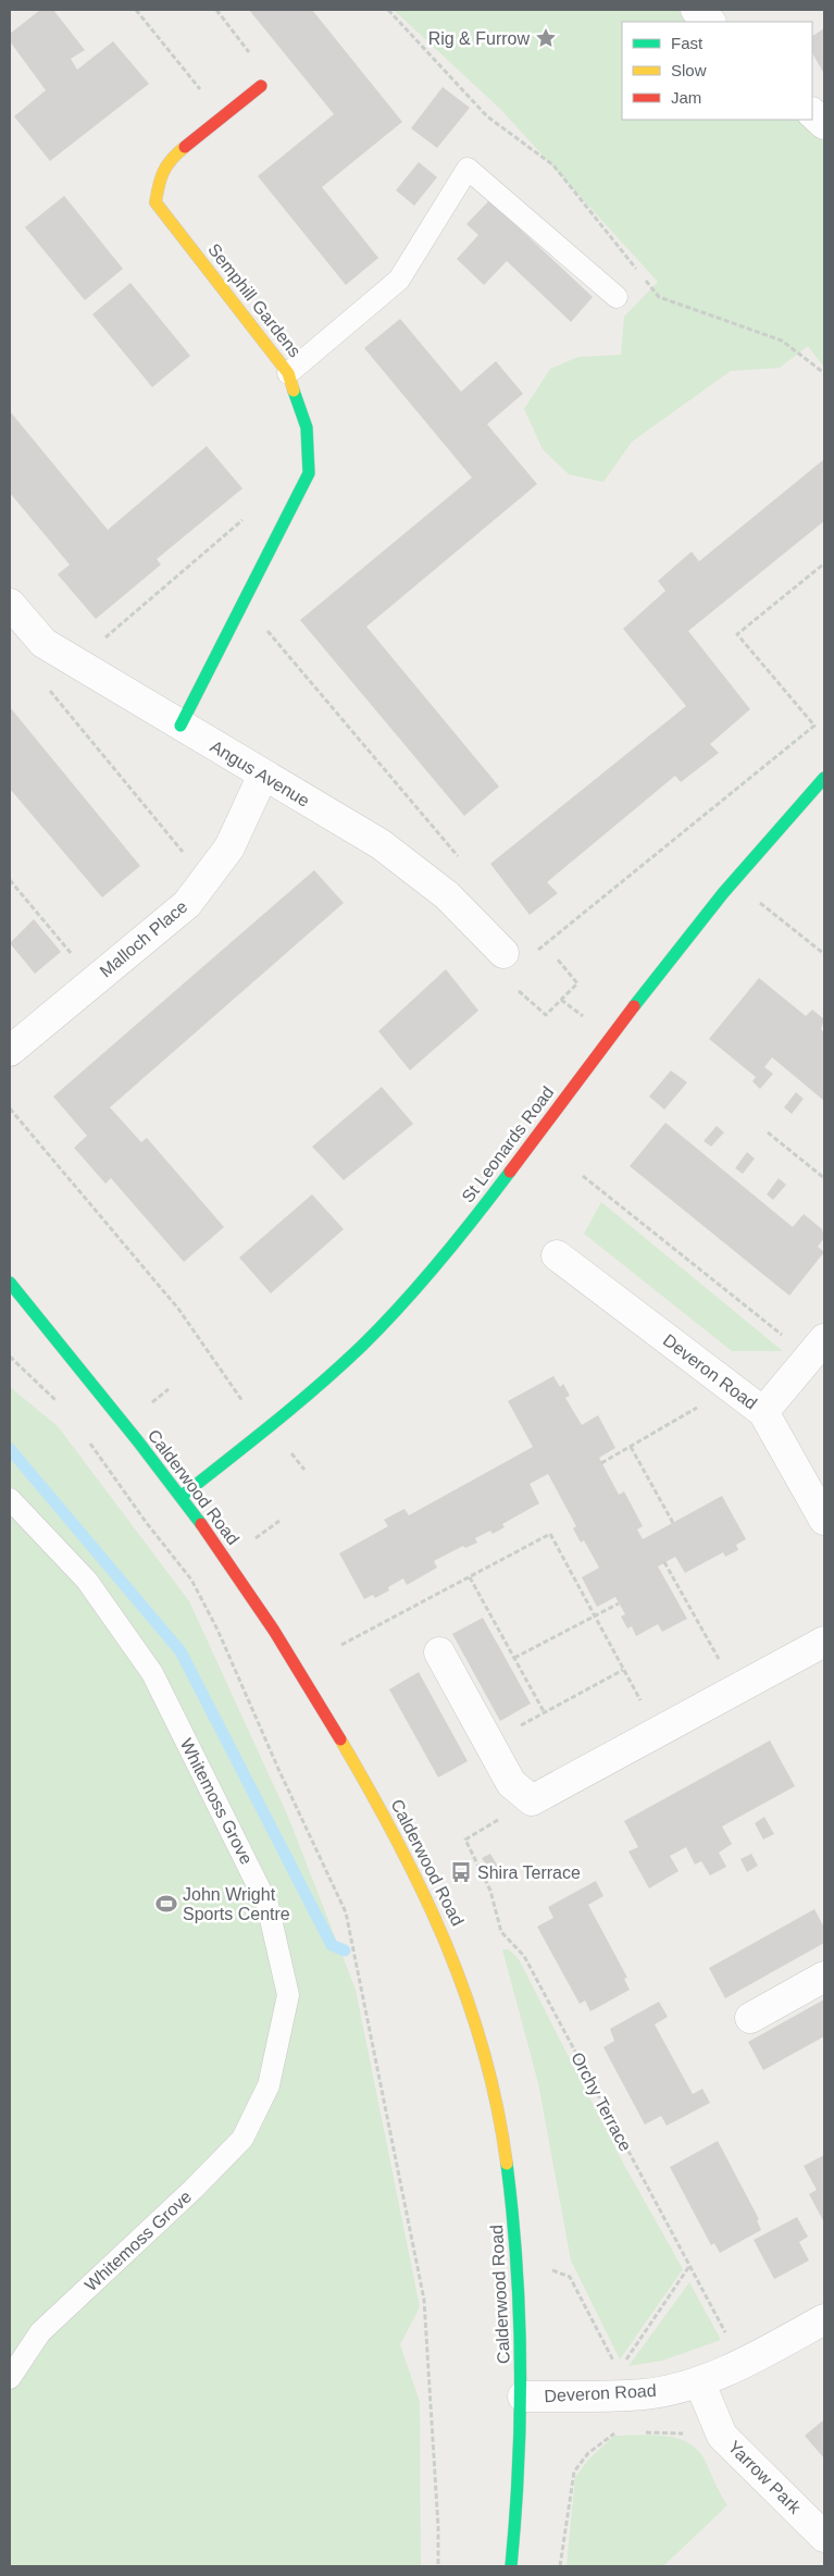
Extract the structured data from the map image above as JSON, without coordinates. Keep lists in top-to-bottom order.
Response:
{
  "streets": {
    "street": [
      "Semphill Gardens",
      "Angus Avenue",
      "Malloch Place",
      "St Leonards Road",
      "Deveron Road",
      "Calderwood Road",
      "Yarrow Park"
    ],
    "lane": ["Whitemoss Grove"],
    "path": ["Orchy Terrace"]
  },
  "crossings": [
    ["Semphill Gardens", "Angus Avenue"],
    ["Angus Avenue", "Malloch Place"],
    ["St Leonards Road", "Calderwood Road"],
    ["Deveron Road", "Calderwood Road"],
    ["Deveron Road", "Orchy Terrace"],
    ["Deveron Road", "Yarrow Park"]
  ],
  "places": {
    "place": ["Rig & Furrow"],
    "bus stop": ["Shira Terrace"],
    "sports": ["John Wright Sports Centre"]
  },
  "legend": ["Fast", "Slow", "Jam"]
}
